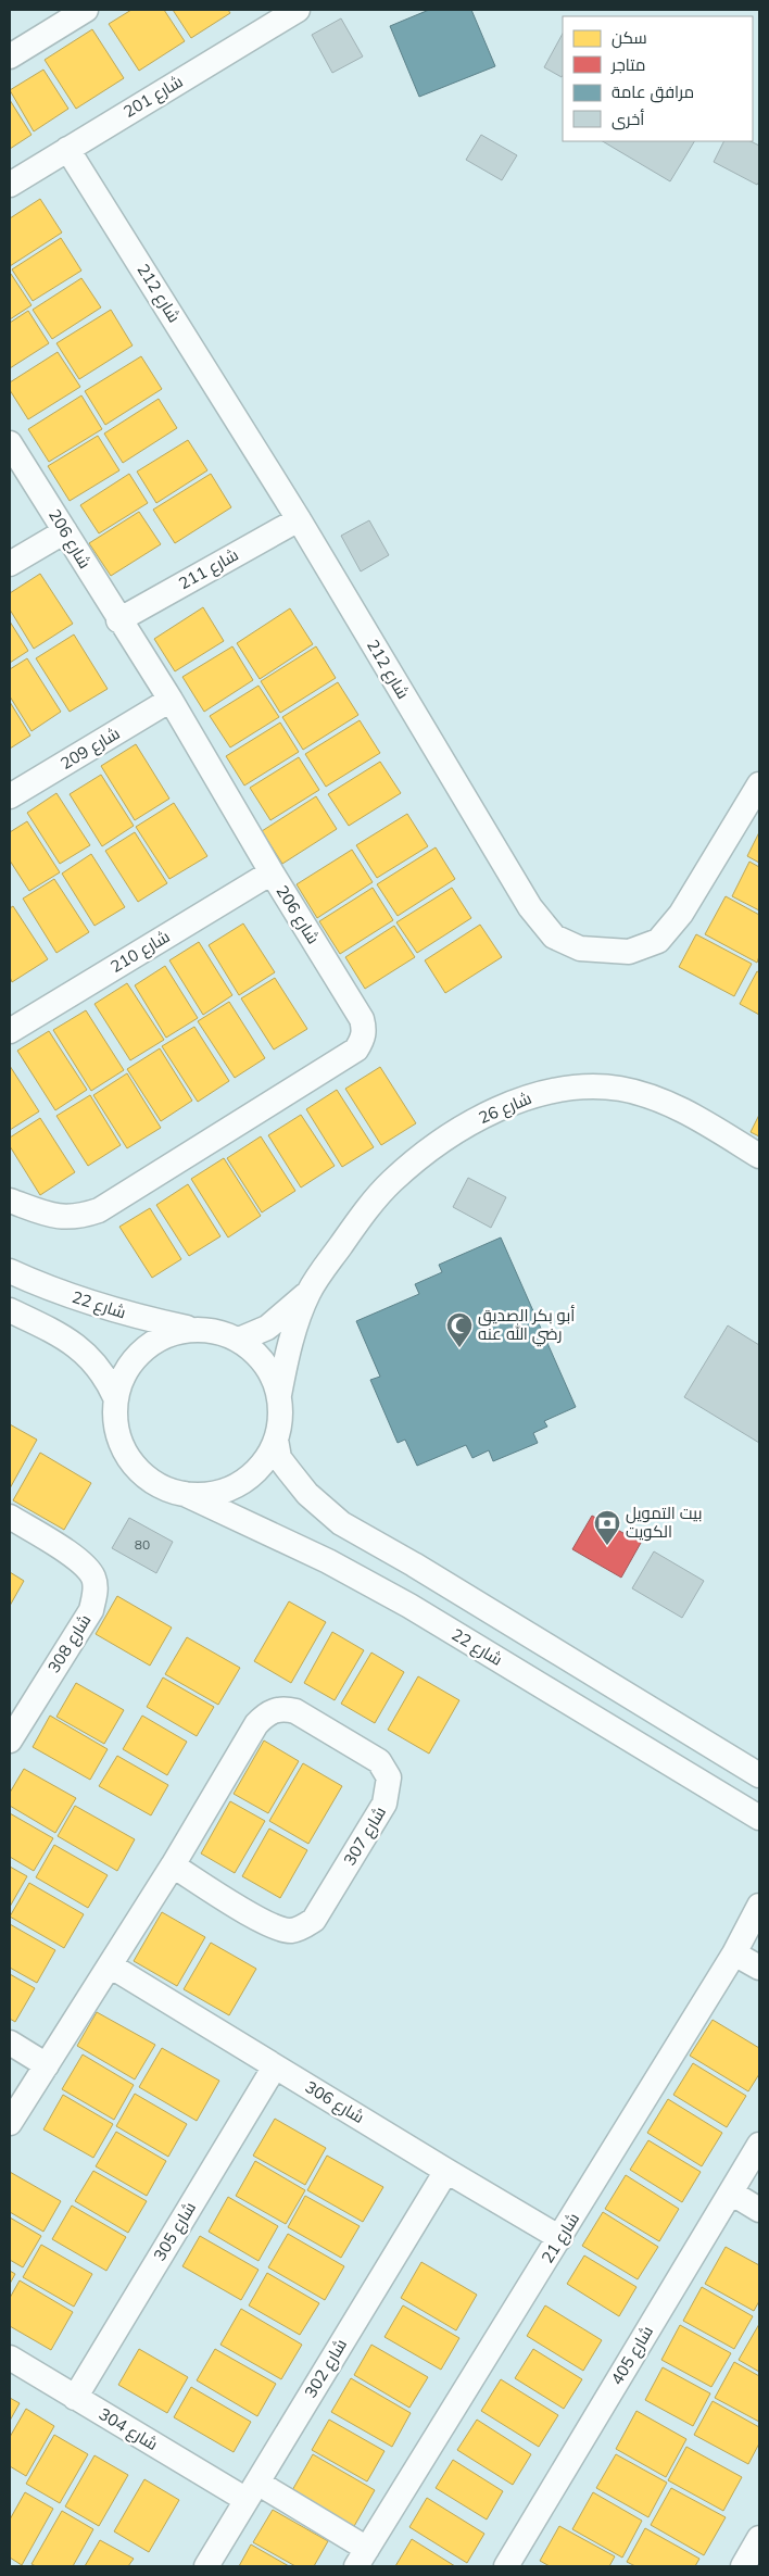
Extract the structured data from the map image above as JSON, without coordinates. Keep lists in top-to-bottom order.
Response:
{
  "streets": {
    "street": [
      "شارع 201",
      "شارع 212",
      "شارع 206",
      "شارع 211",
      "شارع 209",
      "شارع 210",
      "شارع 26",
      "شارع 22",
      "شارع 308",
      "شارع 307",
      "شارع 306",
      "شارع 305",
      "شارع 21",
      "شارع 405",
      "شارع 302",
      "شارع 304"
    ]
  },
  "crossings": [
    ["شارع 201", "شارع 212"],
    ["شارع 212", "شارع 211"],
    ["شارع 206", "شارع 211"],
    ["شارع 206", "شارع 209"],
    ["شارع 206", "شارع 210"],
    ["شارع 26", "شارع 22"],
    ["شارع 307", "شارع 306"],
    ["شارع 306", "شارع 305"],
    ["شارع 306", "شارع 21"],
    ["شارع 306", "شارع 302"],
    ["شارع 305", "شارع 304"],
    ["شارع 21", "شارع 304"],
    ["شارع 302", "شارع 304"]
  ],
  "places": {
    "mosque": ["أبو بكر الصديق رضي الله عنه"],
    "bank": ["بيت التمويل الكويت"]
  },
  "house_numbers": ["80"],
  "legend": [
    "سكن",
    "متاجر",
    "مرافق عامة",
    "أخرى"
  ]
}
